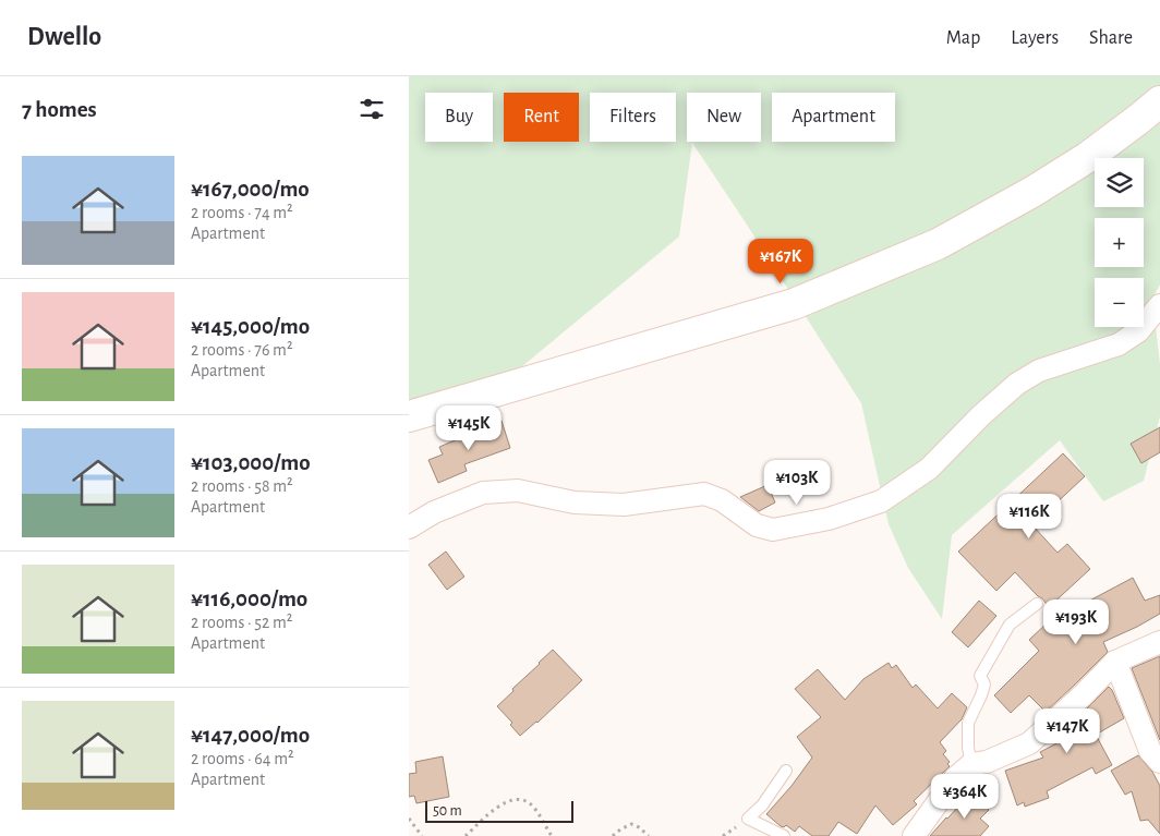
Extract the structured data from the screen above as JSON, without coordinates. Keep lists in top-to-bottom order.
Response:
{
  "scale_bar": "50 m",
  "page": {
    "header": "Dwello",
    "nav": ["Map", "Layers", "Share"],
    "heading": "7 homes",
    "chip": [
      "Buy",
      "Rent",
      "Filters",
      "New",
      "Apartment"
    ],
    "list": [
      {
        "name": "¥167,000/mo",
        "note": "2 rooms · 74 m² · Apartment"
      },
      {
        "name": "¥145,000/mo",
        "note": "2 rooms · 76 m² · Apartment"
      },
      {
        "name": "¥103,000/mo",
        "note": "2 rooms · 58 m² · Apartment"
      },
      {
        "name": "¥116,000/mo",
        "note": "2 rooms · 52 m² · Apartment"
      },
      {
        "name": "¥147,000/mo",
        "note": "2 rooms · 64 m² · Apartment"
      }
    ],
    "map_buttons": ["+", "−"],
    "price": [
      "¥167K",
      "¥145K",
      "¥103K",
      "¥116K",
      "¥193K",
      "¥147K",
      "¥364K"
    ],
    "scale": "50 m"
  }
}
